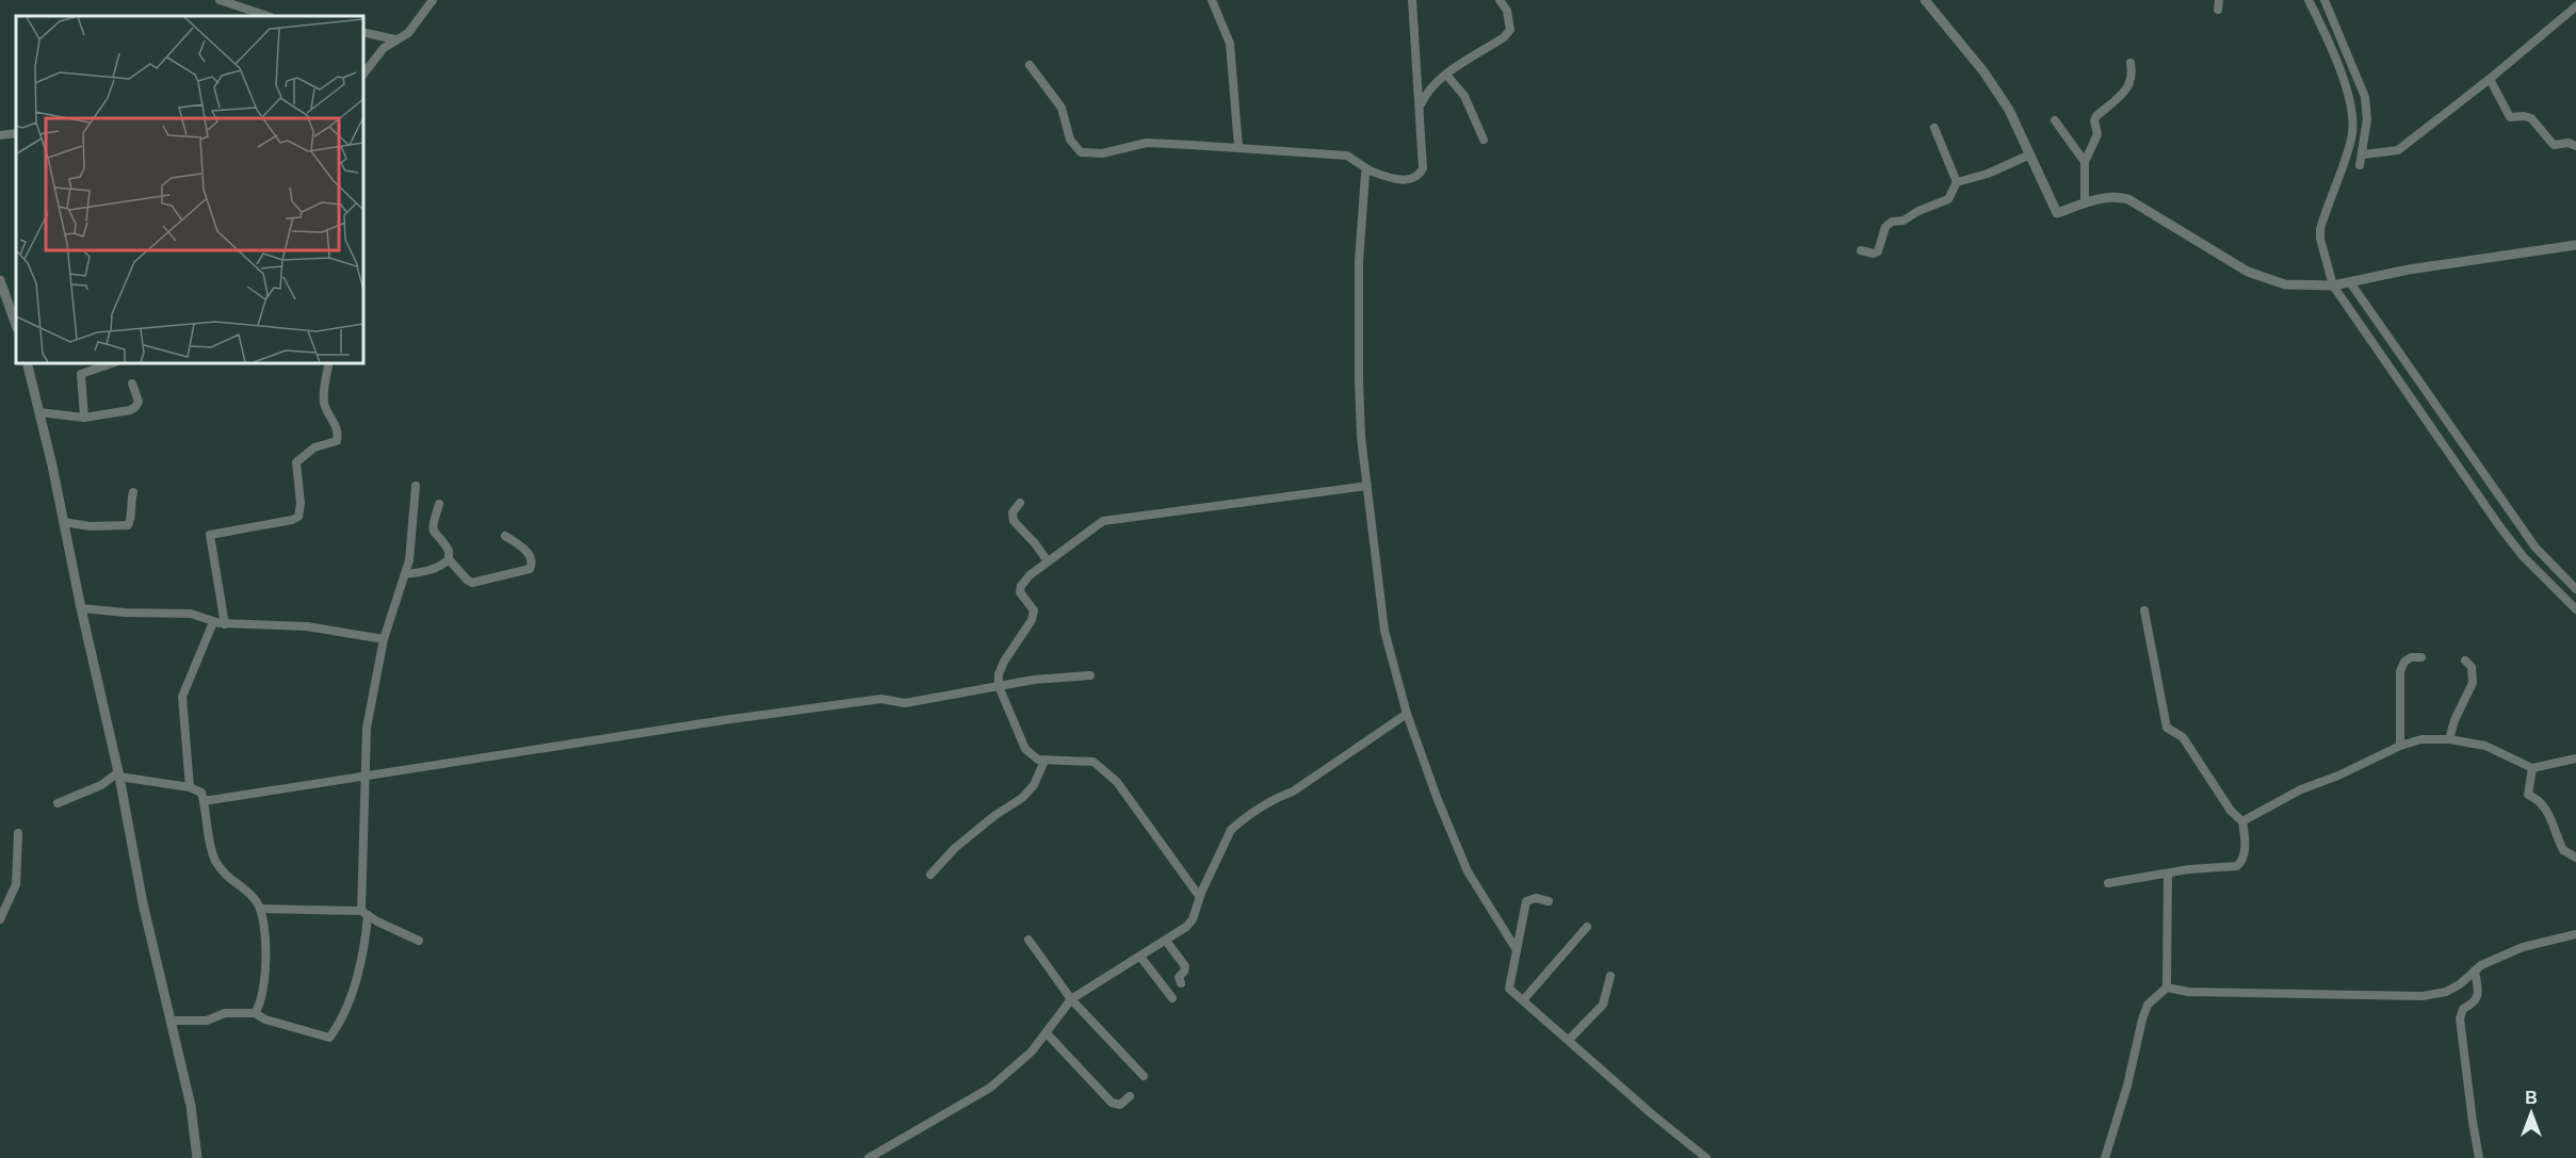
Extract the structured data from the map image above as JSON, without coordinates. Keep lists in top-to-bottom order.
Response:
{
  "north": "top"
}
